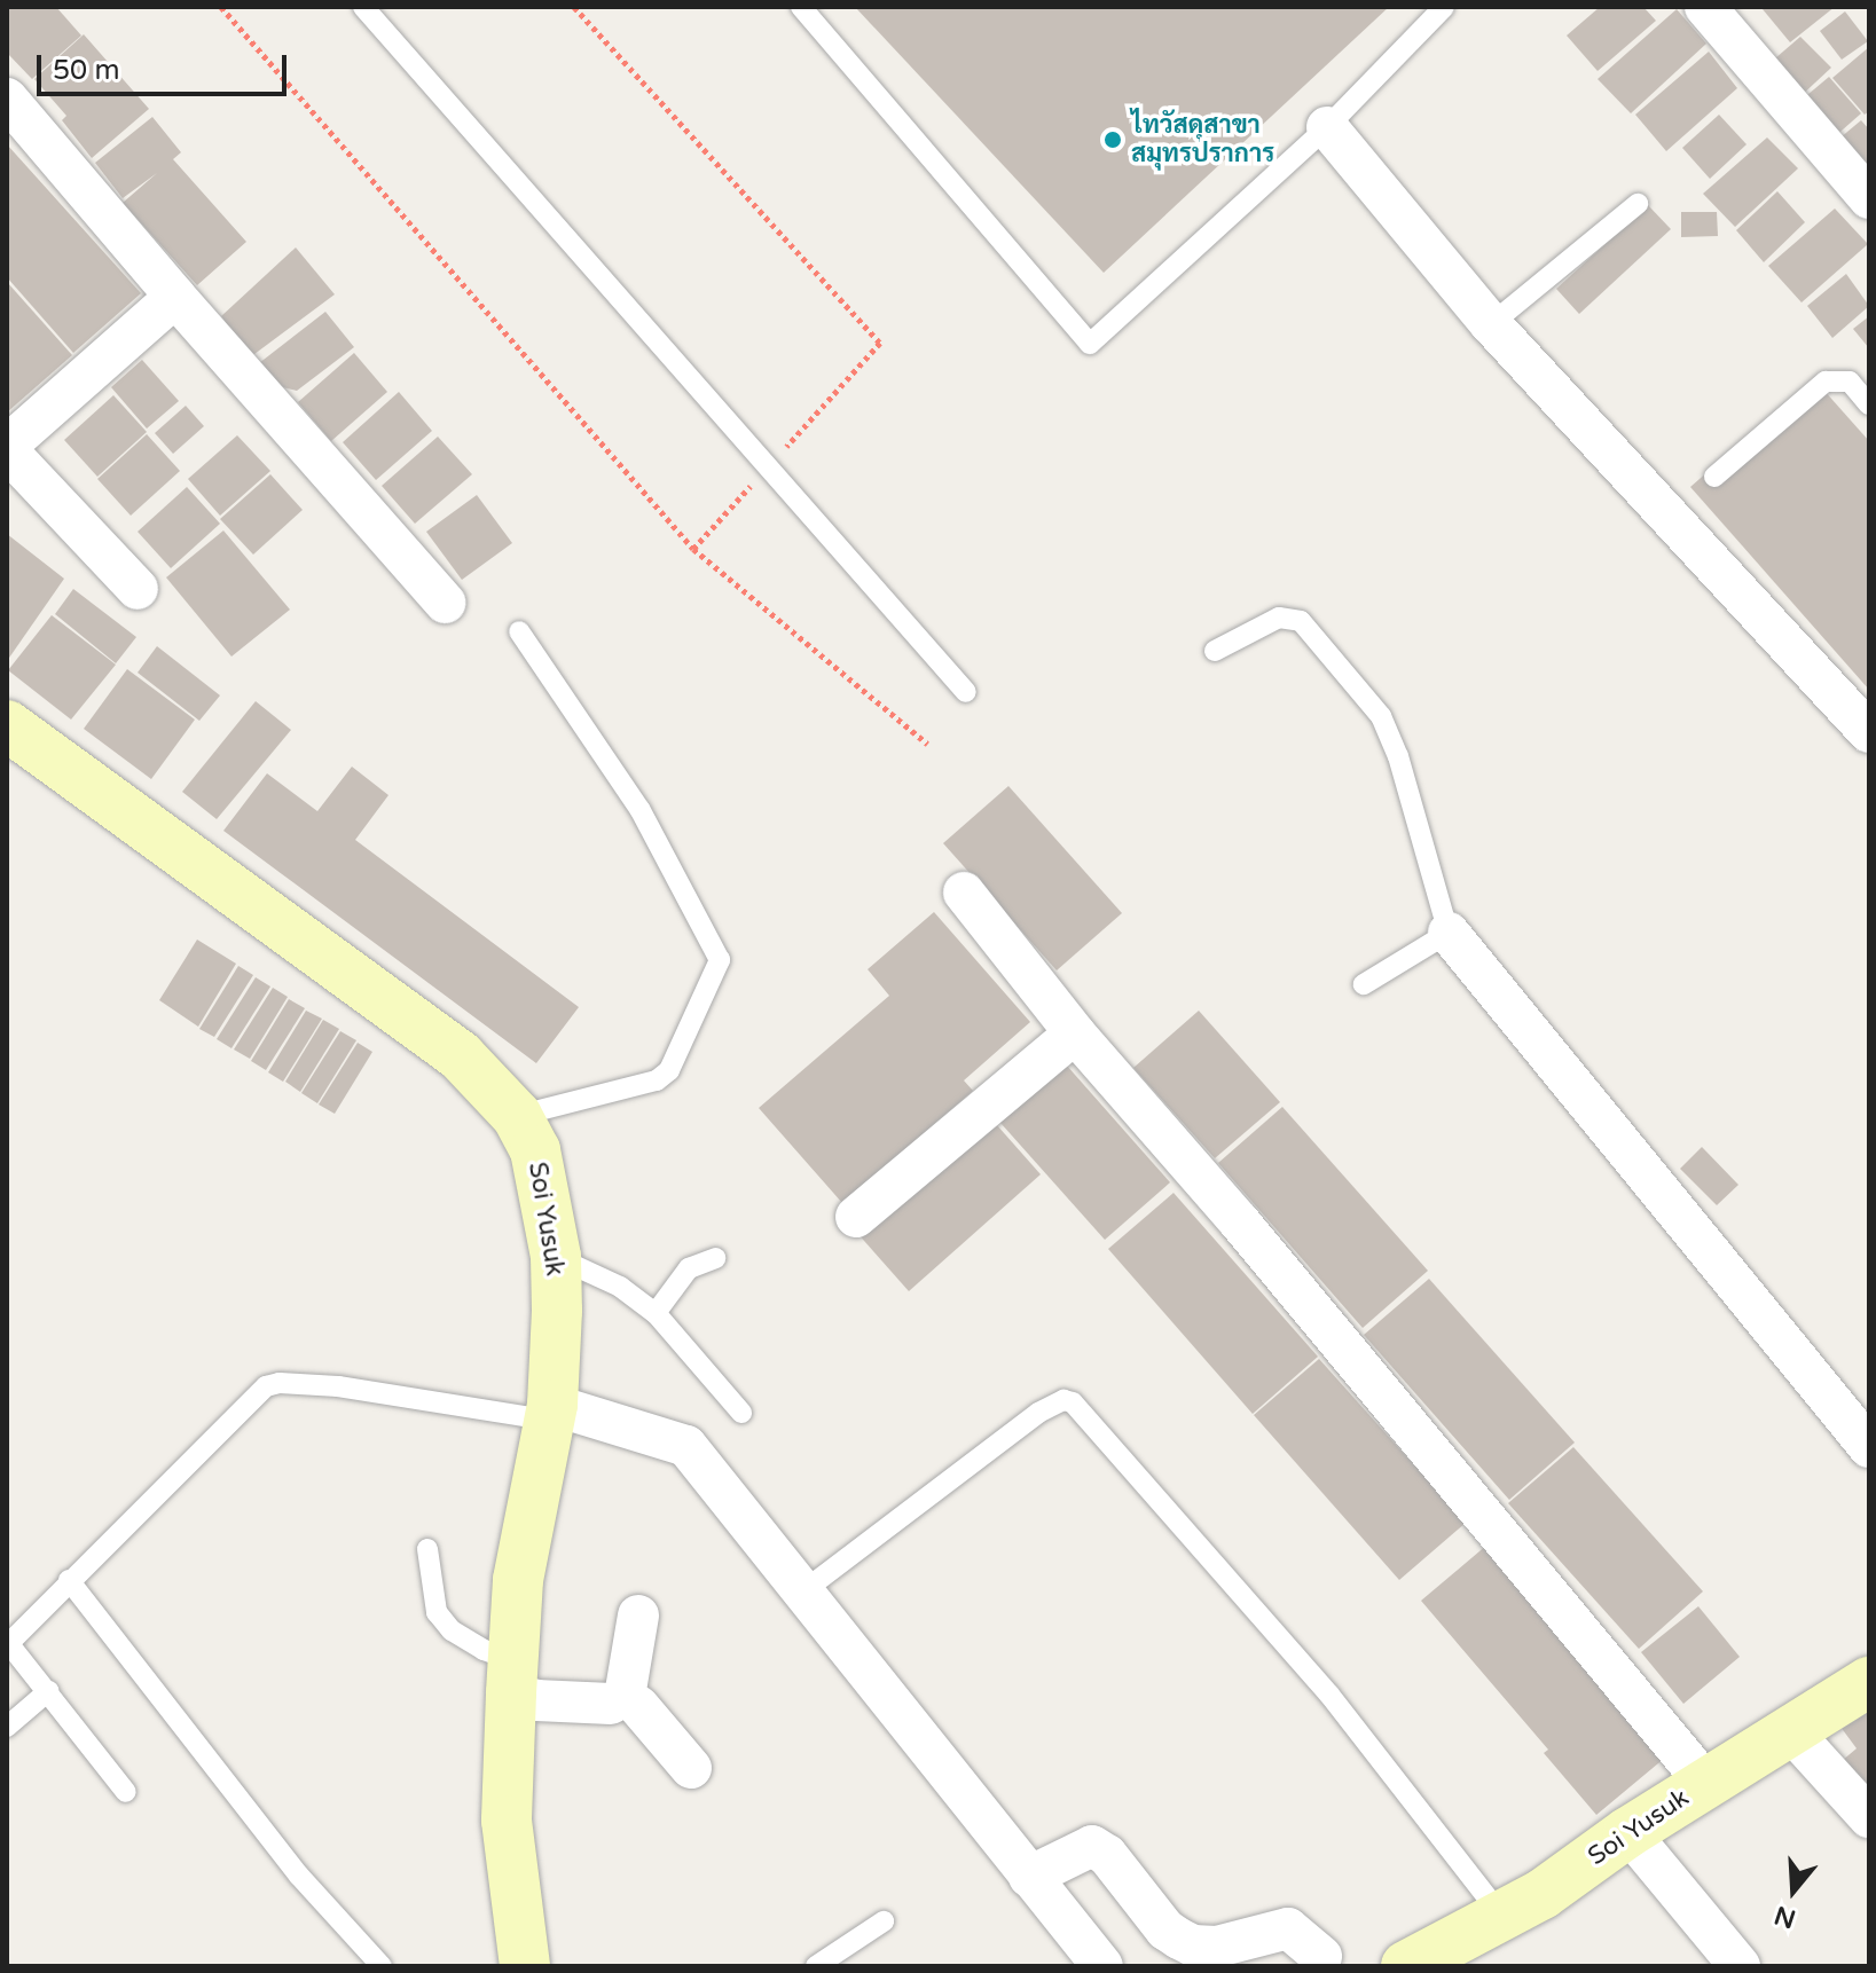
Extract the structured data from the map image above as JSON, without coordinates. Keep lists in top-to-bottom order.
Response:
{
  "streets": {
    "street": ["Soi Yusuk"]
  },
  "places": ["ไทวัสดุสาขา สมุทรปราการ"],
  "scale_bar": "50 m",
  "north": "bottom"
}
